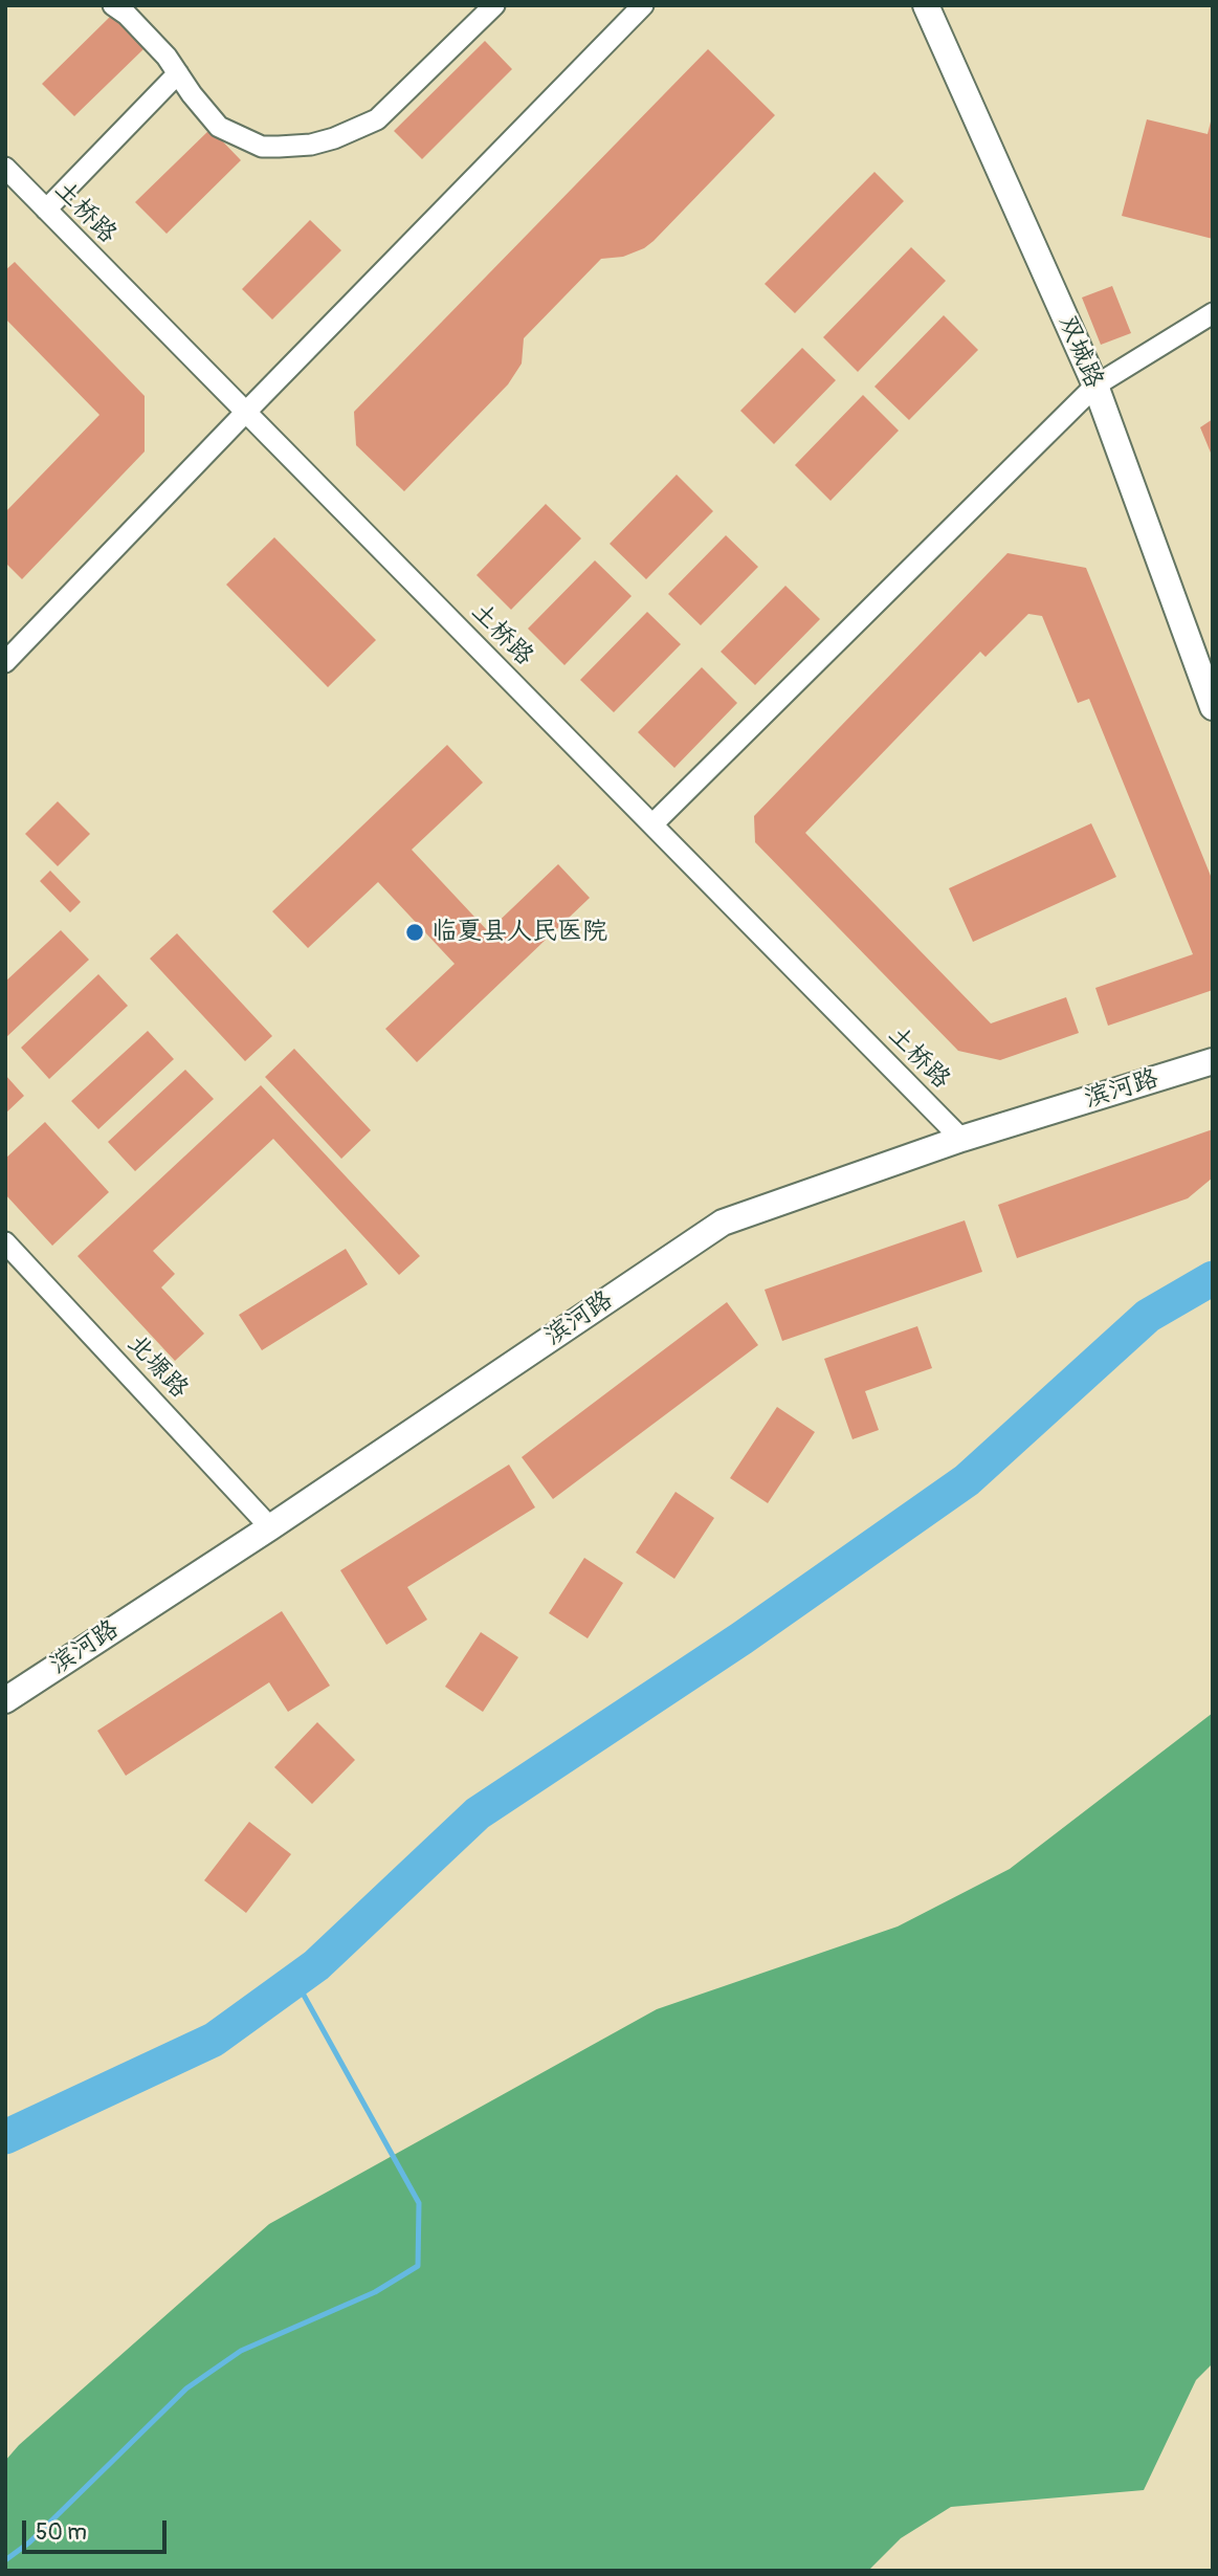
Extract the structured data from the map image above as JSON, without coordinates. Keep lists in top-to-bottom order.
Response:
{
  "streets": {
    "main road": ["双城路", "滨河路"],
    "street": ["土桥路", "北塬路"]
  },
  "crossings": [
    ["土桥路", "滨河路"],
    ["滨河路", "北塬路"]
  ],
  "places": ["临夏县人民医院"],
  "scale_bar": "50 m"
}
